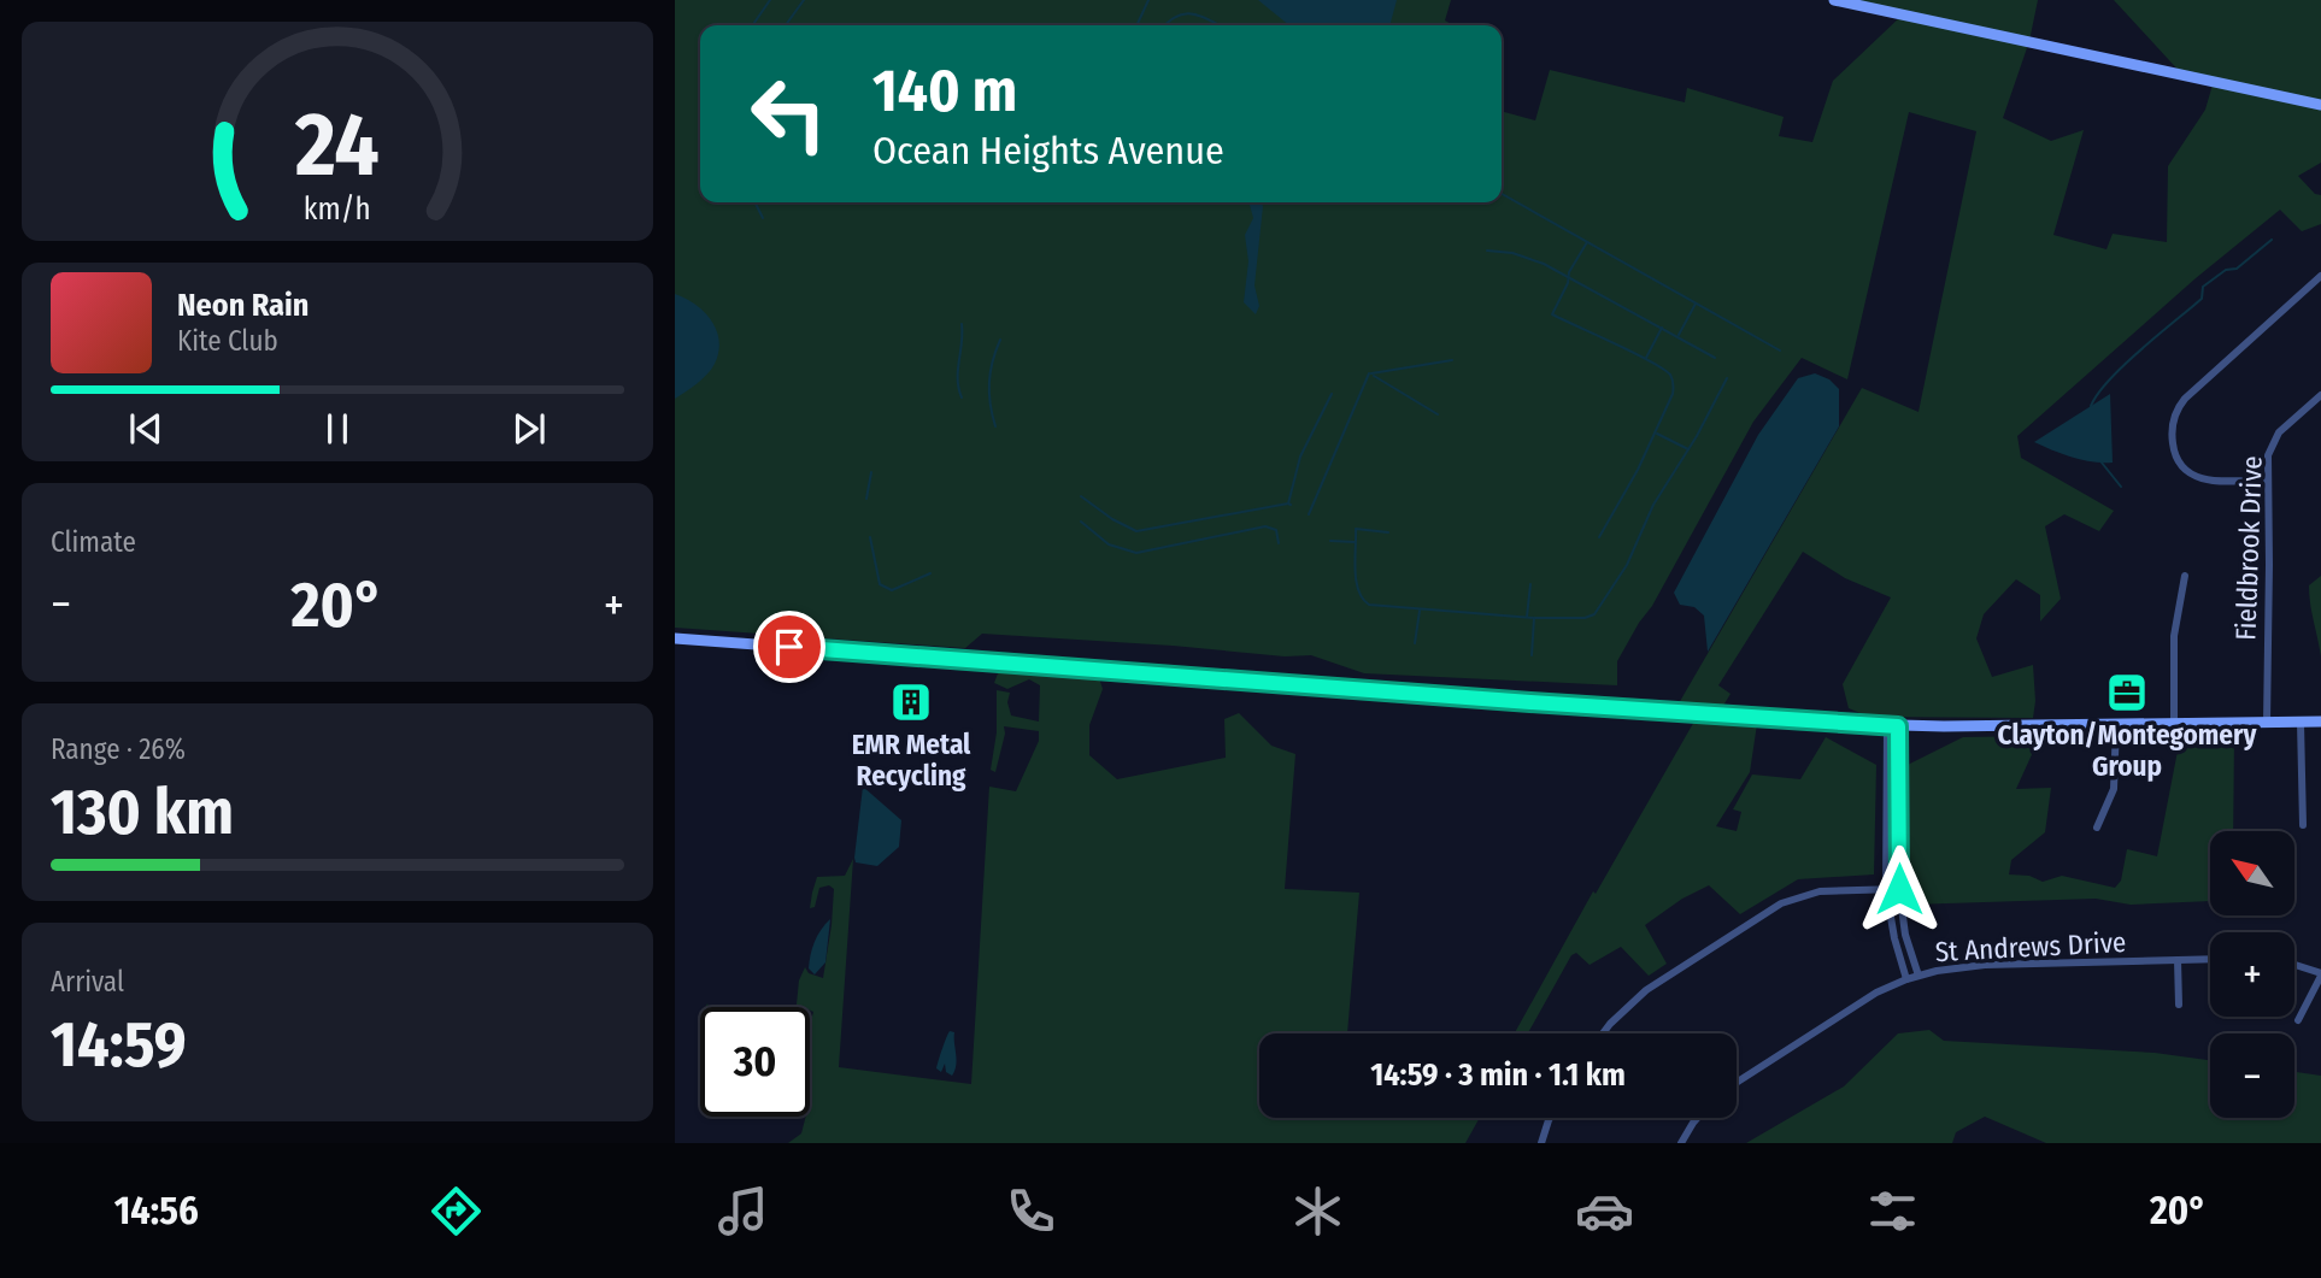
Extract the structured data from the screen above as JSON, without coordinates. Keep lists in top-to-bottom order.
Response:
{
  "streets": {
    "street": ["Fieldbrook Drive", "St Andrews Drive"]
  },
  "places": {
    "office": ["Clayton/Montegomery Group"],
    "building": ["EMR Metal Recycling"]
  },
  "north": "top left",
  "page": {
    "turn": ["140 m", "Ocean Heights Avenue"],
    "song": ["Neon Rain", "Kite Club"],
    "tile": [
      "Climate",
      ["Range · 26%", "130 km"],
      ["Arrival", "14:59"]
    ],
    "heat": ["−", "20°", "+"],
    "map_buttons": ["+", "−"],
    "limit": "30",
    "trip": "14:59 · 3 min · 1.1 km",
    "tabs": ["14:56", "20°"],
    "gauge": ["24", "km/h"]
  }
}
